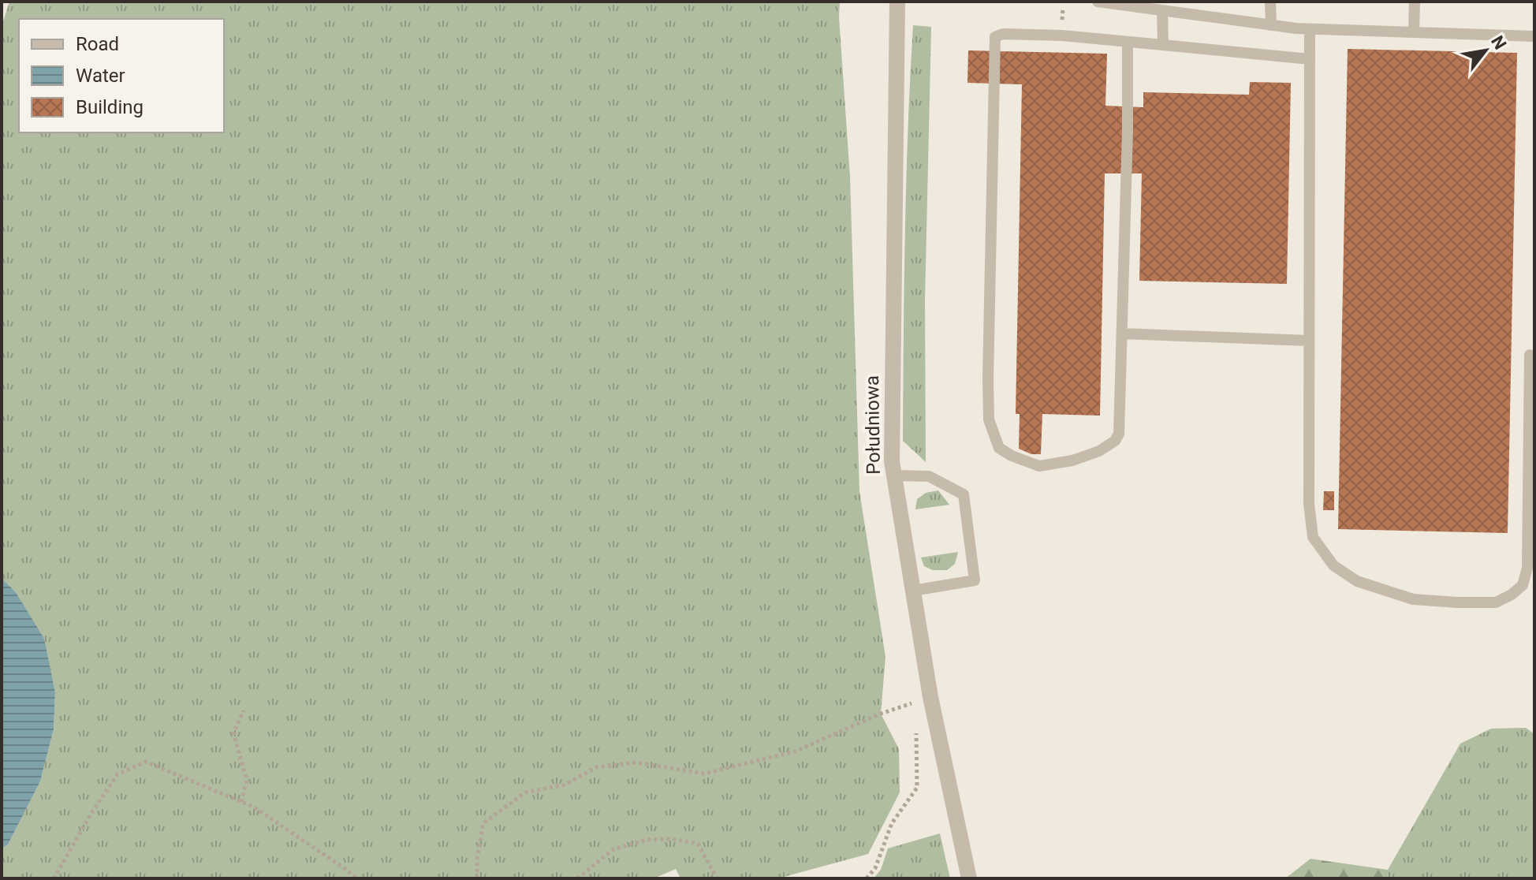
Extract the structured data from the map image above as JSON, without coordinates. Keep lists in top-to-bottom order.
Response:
{
  "streets": {
    "street": ["Południowa"]
  },
  "legend": ["Road", "Water", "Building"],
  "north": "top right"
}
